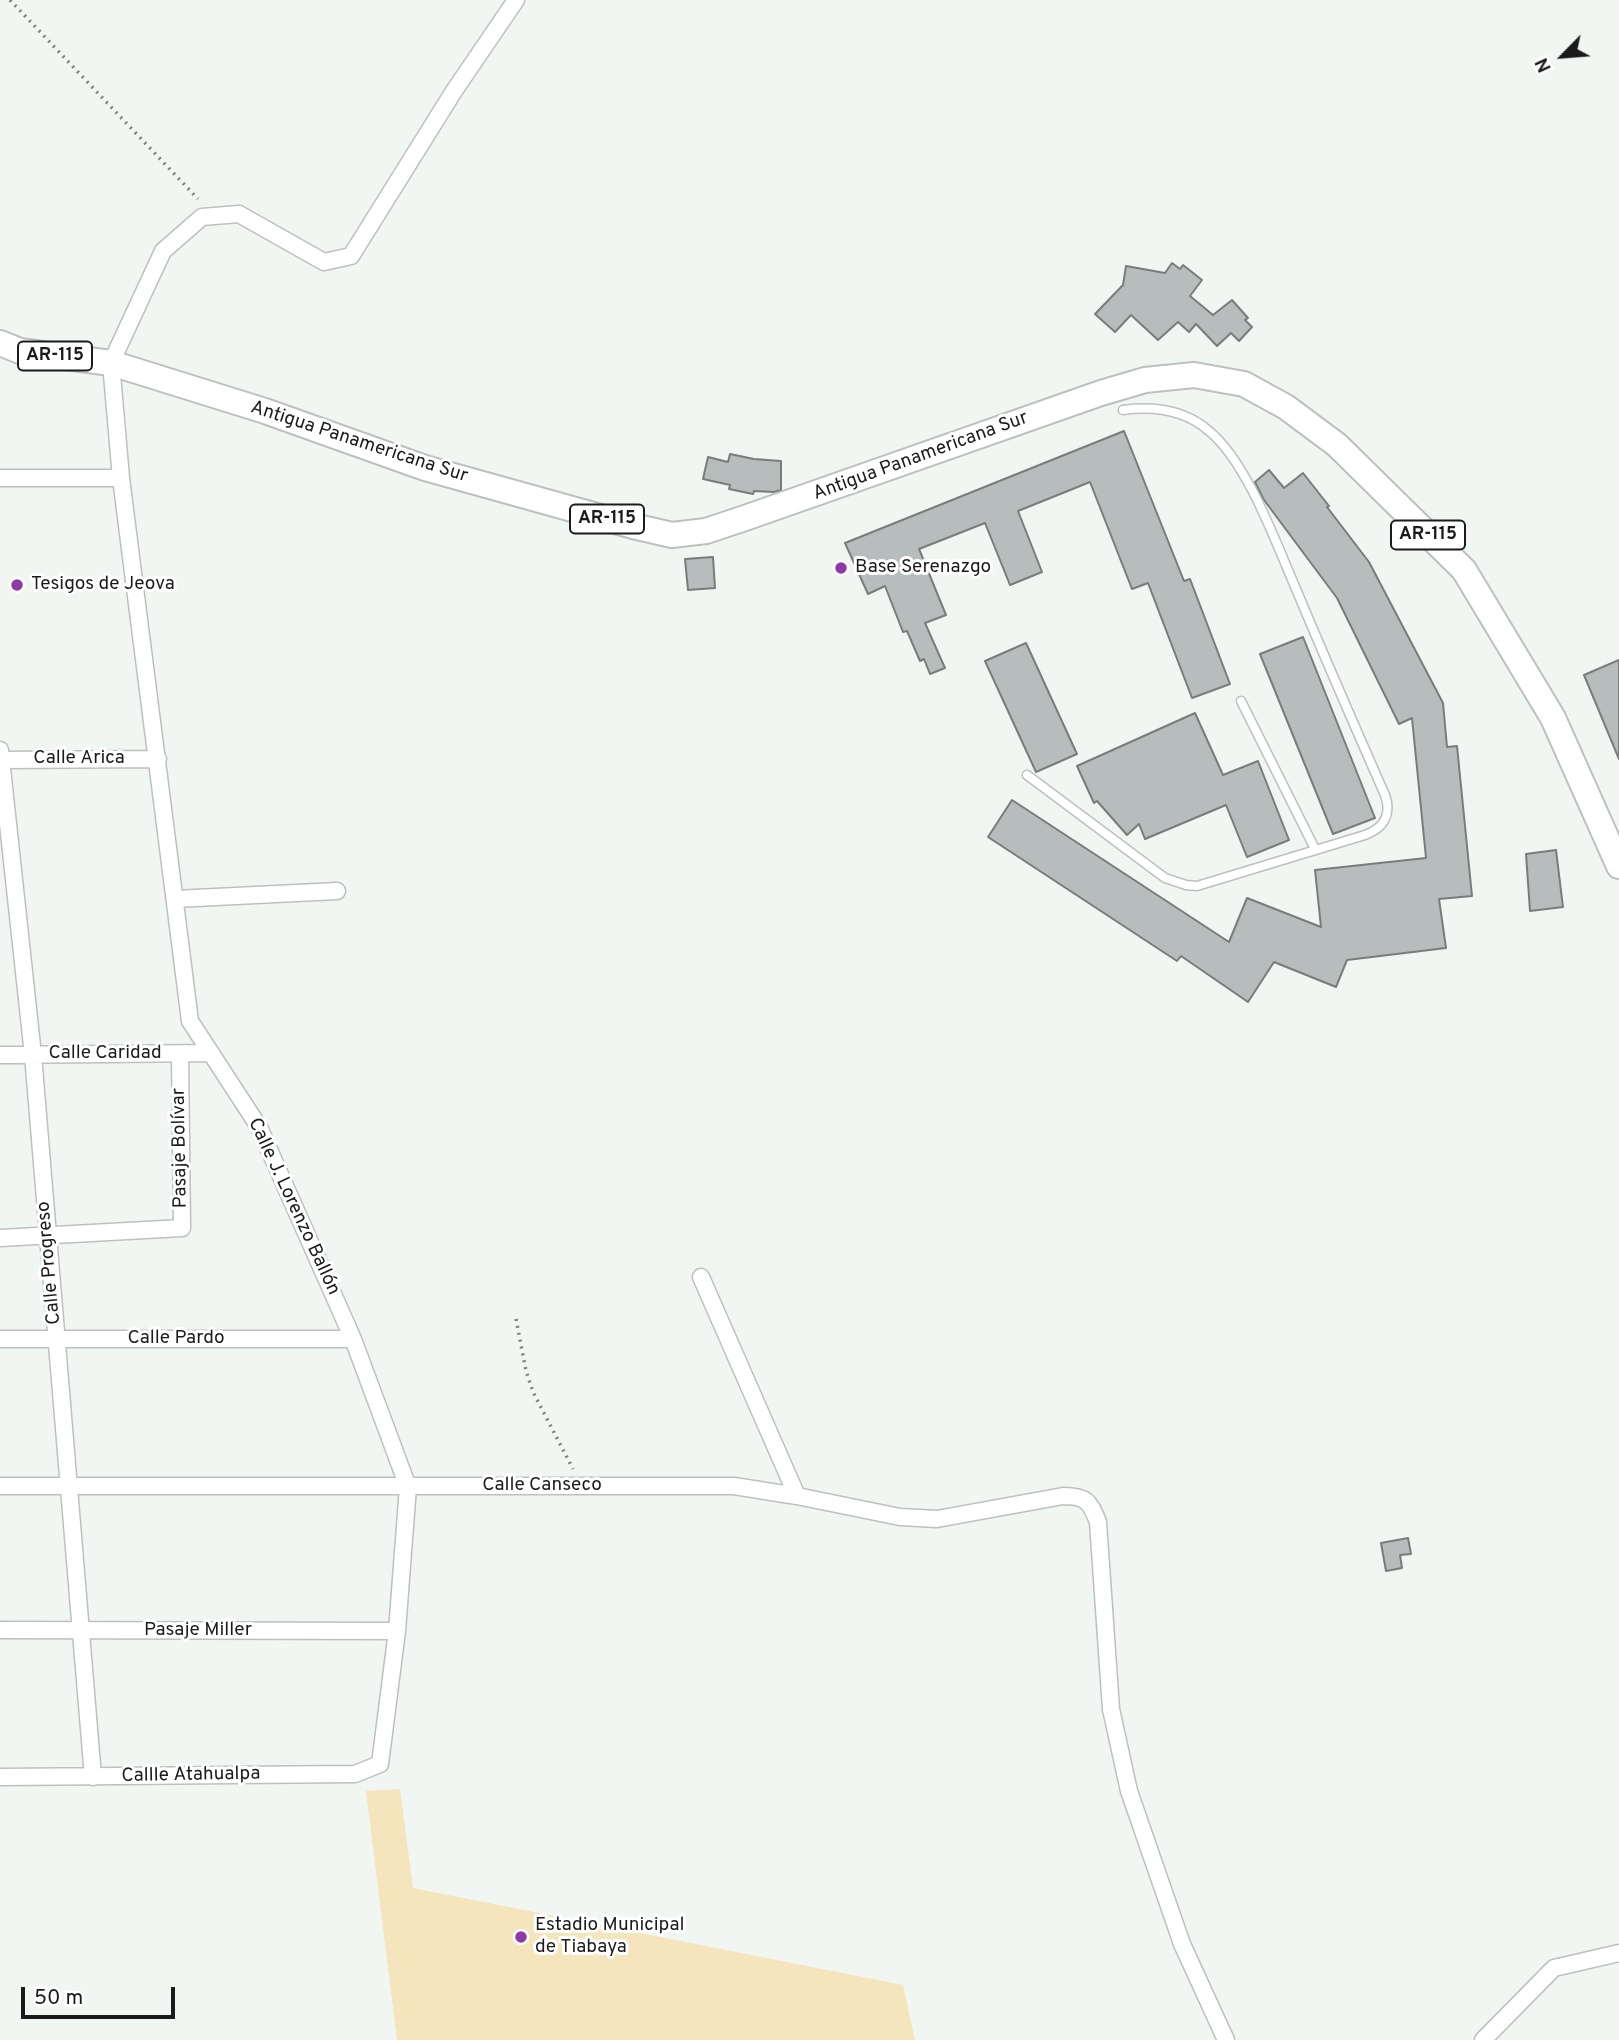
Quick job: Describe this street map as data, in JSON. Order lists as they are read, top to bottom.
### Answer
{
  "streets": {
    "main road": ["AR-115", "Antigua Panamericana Sur"],
    "street": [
      "Calle Arica",
      "Calle Caridad",
      "Pasaje Bolívar",
      "Calle J. Lorenzo Ballón",
      "Calle Progreso",
      "Calle Pardo",
      "Calle Canseco",
      "Pasaje Miller",
      "Callle Atahualpa"
    ]
  },
  "crossings": [
    ["Antigua Panamericana Sur", "Calle J. Lorenzo Ballón"],
    ["Calle Arica", "Calle J. Lorenzo Ballón"],
    ["Calle Arica", "Calle Progreso"],
    ["Calle Caridad", "Pasaje Bolívar"],
    ["Calle Caridad", "Calle J. Lorenzo Ballón"],
    ["Calle Caridad", "Calle Progreso"],
    ["Pasaje Bolívar", "Calle Progreso"],
    ["Calle J. Lorenzo Ballón", "Calle Pardo"],
    ["Calle J. Lorenzo Ballón", "Calle Canseco"],
    ["Calle J. Lorenzo Ballón", "Pasaje Miller"],
    ["Calle J. Lorenzo Ballón", "Callle Atahualpa"],
    ["Calle Progreso", "Calle Pardo"],
    ["Calle Progreso", "Calle Canseco"],
    ["Calle Progreso", "Pasaje Miller"],
    ["Calle Progreso", "Callle Atahualpa"]
  ],
  "places": ["Base Serenazgo", "Tesigos de Jeova", "Estadio Municipal de Tiabaya"],
  "scale_bar": "50 m",
  "north": "bottom left"
}
